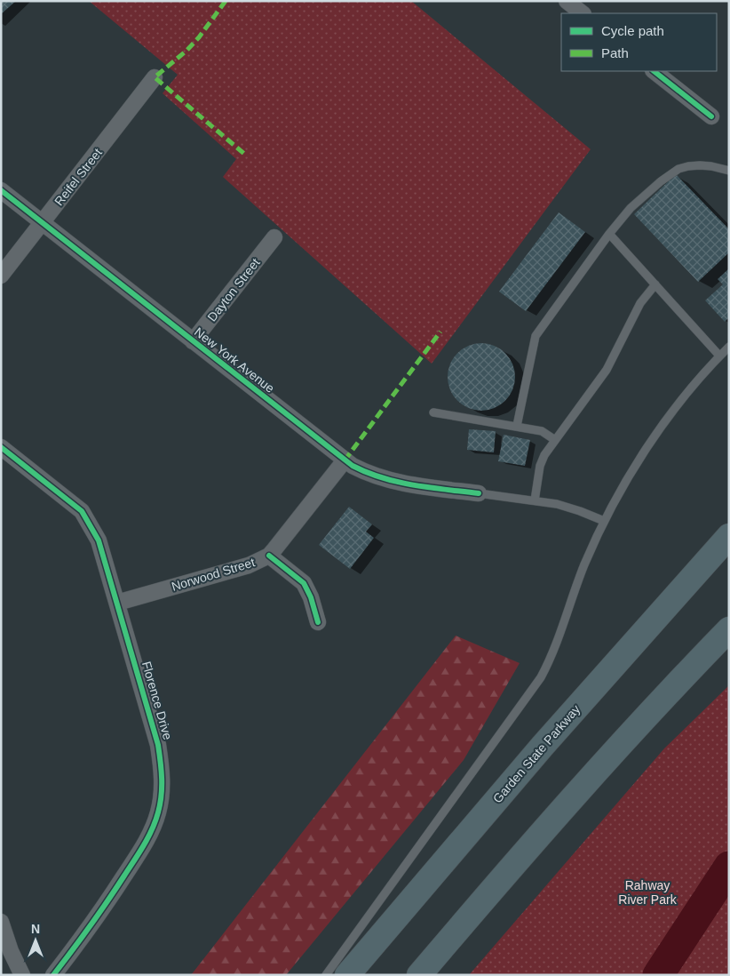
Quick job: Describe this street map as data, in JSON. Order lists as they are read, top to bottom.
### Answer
{
  "streets": {
    "highway": ["Garden State Parkway"],
    "street": [
      "Reifel Street",
      "Dayton Street",
      "New York Avenue",
      "Norwood Street",
      "Florence Drive"
    ]
  },
  "crossings": [
    ["Reifel Street", "New York Avenue"],
    ["Dayton Street", "New York Avenue"],
    ["New York Avenue", "Norwood Street"],
    ["Norwood Street", "Florence Drive"]
  ],
  "parks": ["Rahway River Park"],
  "legend": ["Cycle path", "Path"],
  "north": "top"
}
